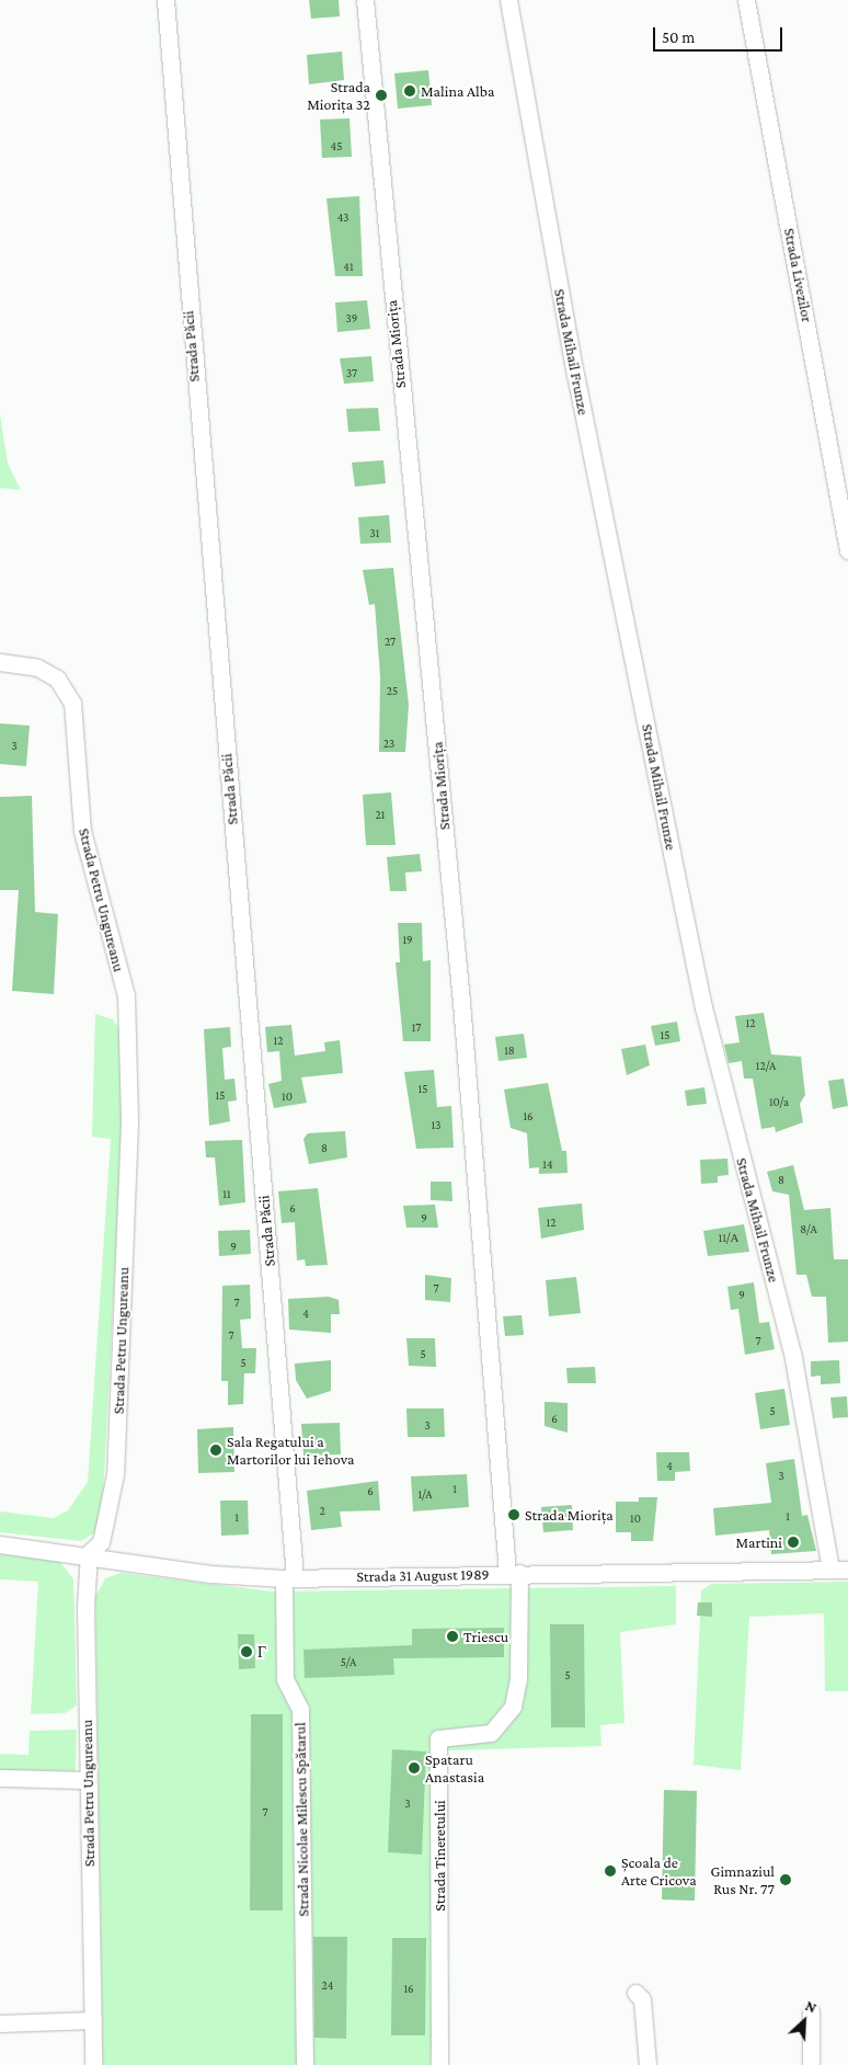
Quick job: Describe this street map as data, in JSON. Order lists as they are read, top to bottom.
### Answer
{
  "streets": {
    "street": [
      "Strada Livezilor",
      "Strada Miorița",
      "Strada Păcii",
      "Strada Mihail Frunze",
      "Strada Petru Ungureanu",
      "Strada 31 August 1989",
      "Strada Nicolae Milescu Spătarul",
      "Strada Tineretului"
    ]
  },
  "crossings": [
    ["Strada Miorița", "Strada 31 August 1989"],
    ["Strada Miorița", "Strada Tineretului"],
    ["Strada Păcii", "Strada 31 August 1989"],
    ["Strada Păcii", "Strada Nicolae Milescu Spătarul"],
    ["Strada Mihail Frunze", "Strada 31 August 1989"],
    ["Strada Petru Ungureanu", "Strada 31 August 1989"],
    ["Strada 31 August 1989", "Strada Nicolae Milescu Spătarul"],
    ["Strada 31 August 1989", "Strada Tineretului"]
  ],
  "places": [
    "Malina Alba",
    "Strada Miorița 32",
    "Sala Regatului a Martorilor lui Iehova",
    "Strada Miorița",
    "Martini",
    "Triescu",
    "Г",
    "Spataru Anastasia",
    "Școala de Arte Cricova",
    "Gimnaziul Rus Nr. 77"
  ],
  "house_numbers": [
    "45",
    "43",
    "41",
    "39",
    "37",
    "31",
    "27",
    "25",
    "23",
    "3",
    "21",
    "19",
    "12",
    "17",
    "15",
    "12",
    "18",
    "12/A",
    "15",
    "15",
    "10",
    "10/a",
    "16",
    "13",
    "8",
    "14",
    "8",
    "11",
    "6",
    "9",
    "12",
    "8/A",
    "11/А",
    "9",
    "7",
    "9",
    "7",
    "4",
    "7",
    "7",
    "5",
    "5",
    "5",
    "6",
    "3",
    "4",
    "3",
    "1",
    "6",
    "1/A",
    "2",
    "1",
    "1",
    "10",
    "5/A",
    "5",
    "3",
    "7",
    "24",
    "16"
  ],
  "scale_bar": "50 m",
  "north": "top right"
}
